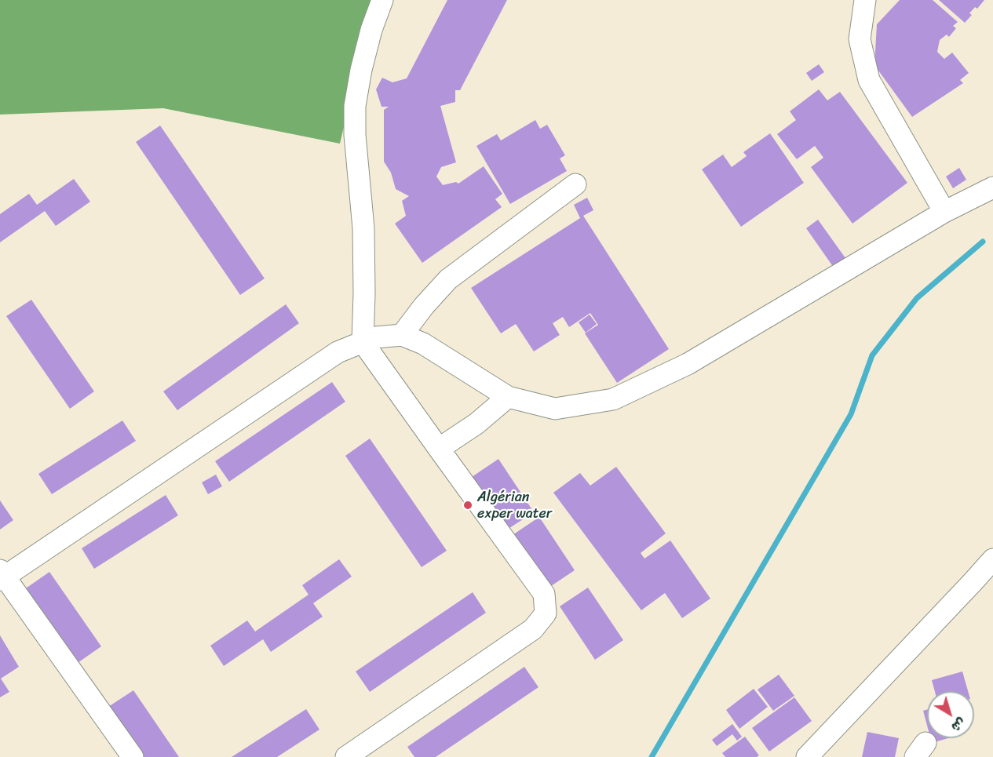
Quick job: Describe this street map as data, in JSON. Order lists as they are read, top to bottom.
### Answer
{
  "places": ["Algérian exper water"],
  "north": "bottom right"
}
